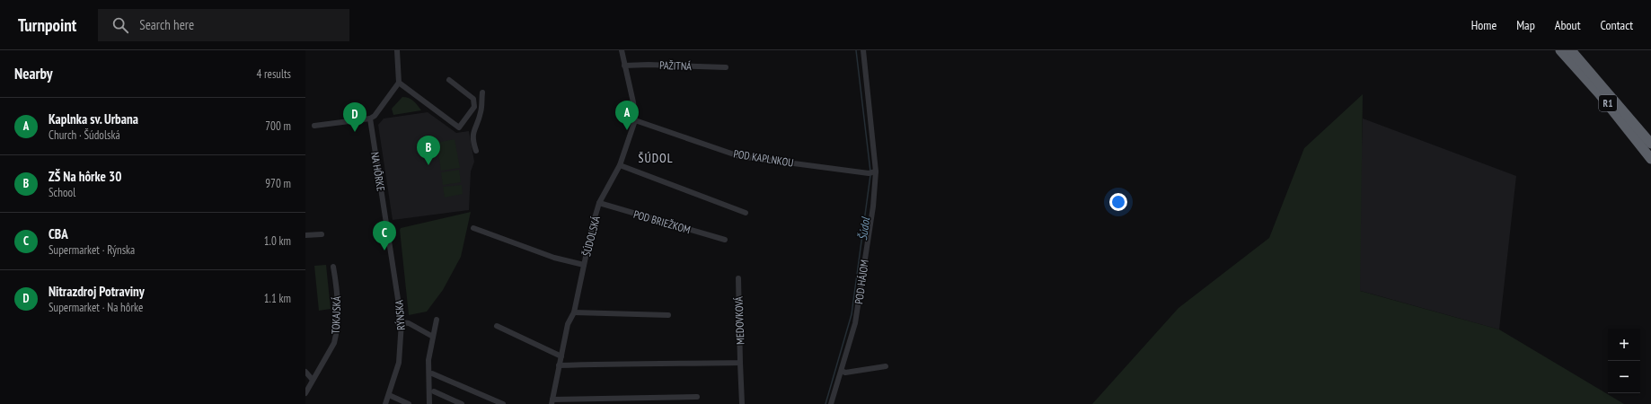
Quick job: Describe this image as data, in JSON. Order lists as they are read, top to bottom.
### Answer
{
  "streets": {
    "highway": ["R1"],
    "street": [
      "PAŽITNÁ",
      "POD KAPLNKOU",
      "NA HÔRKE",
      "POD BRIEŽKOM",
      "ŠÚDOLSKÁ",
      "POD HÁJOM",
      "TOKAJSKÁ",
      "RÝNSKA",
      "MEDOVKOVÁ"
    ]
  },
  "crossings": [
    ["PAŽITNÁ", "ŠÚDOLSKÁ"],
    ["POD KAPLNKOU", "ŠÚDOLSKÁ"],
    ["POD KAPLNKOU", "POD HÁJOM"],
    ["NA HÔRKE", "RÝNSKA"],
    ["POD BRIEŽKOM", "ŠÚDOLSKÁ"]
  ],
  "districts": ["ŠÚDOL"],
  "water": ["Šúdol"],
  "page": {
    "header": "Turnpoint",
    "search": "Search here",
    "nav": [
      "Home",
      "Map",
      "About",
      "Contact"
    ],
    "heading": ["Nearby", "4 results"],
    "list": [
      {
        "mark": "A",
        "name": "Kaplnka sv. Urbana",
        "note": "Church · Šúdolská",
        "value": "700 m"
      },
      {
        "mark": "B",
        "name": "ZŠ Na hôrke 30",
        "note": "School",
        "value": "970 m"
      },
      {
        "mark": "C",
        "name": "CBA",
        "note": "Supermarket · Rýnska",
        "value": "1.0 km"
      },
      {
        "mark": "D",
        "name": "Nitrazdroj Potraviny",
        "note": "Supermarket · Na hôrke",
        "value": "1.1 km"
      }
    ],
    "pins": [
      "A",
      "D",
      "B",
      "C"
    ],
    "map_buttons": ["+", "−"]
  }
}
